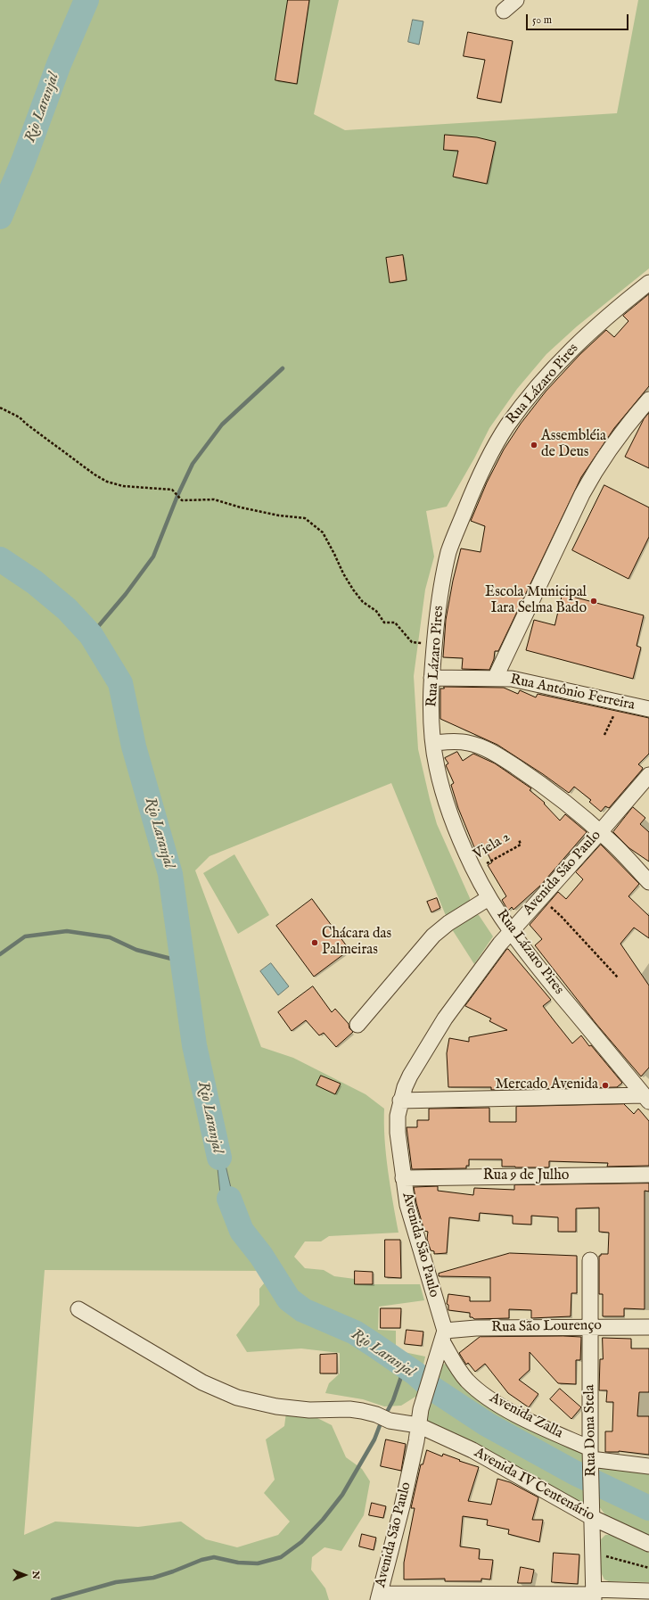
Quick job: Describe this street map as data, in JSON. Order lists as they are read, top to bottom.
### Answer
{
  "streets": {
    "street": [
      "Rua Lázaro Pires",
      "Rua Antônio Ferreira",
      "Avenida São Paulo",
      "Rua 9 de Julho",
      "Rua São Lourenço",
      "Avenida Zalla",
      "Rua Dona Stela",
      "Avenida IV Centenário"
    ],
    "path": ["Viela 2"]
  },
  "crossings": [
    ["Rua Lázaro Pires", "Rua Antônio Ferreira"],
    ["Rua Lázaro Pires", "Viela 2"],
    ["Rua Lázaro Pires", "Avenida São Paulo"],
    ["Avenida São Paulo", "Rua 9 de Julho"],
    ["Avenida São Paulo", "Rua São Lourenço"],
    ["Avenida São Paulo", "Avenida Zalla"],
    ["Avenida São Paulo", "Avenida IV Centenário"],
    ["Rua São Lourenço", "Avenida Zalla"],
    ["Rua São Lourenço", "Rua Dona Stela"],
    ["Avenida Zalla", "Rua Dona Stela"],
    ["Rua Dona Stela", "Avenida IV Centenário"]
  ],
  "water": ["Rio Laranjal"],
  "places": [
    "Assembléia de Deus",
    "Escola Municipal Iara Selma Bado",
    "Chácara das Palmeiras",
    "Mercado Avenida"
  ],
  "scale_bar": "50 m",
  "north": "right"
}
